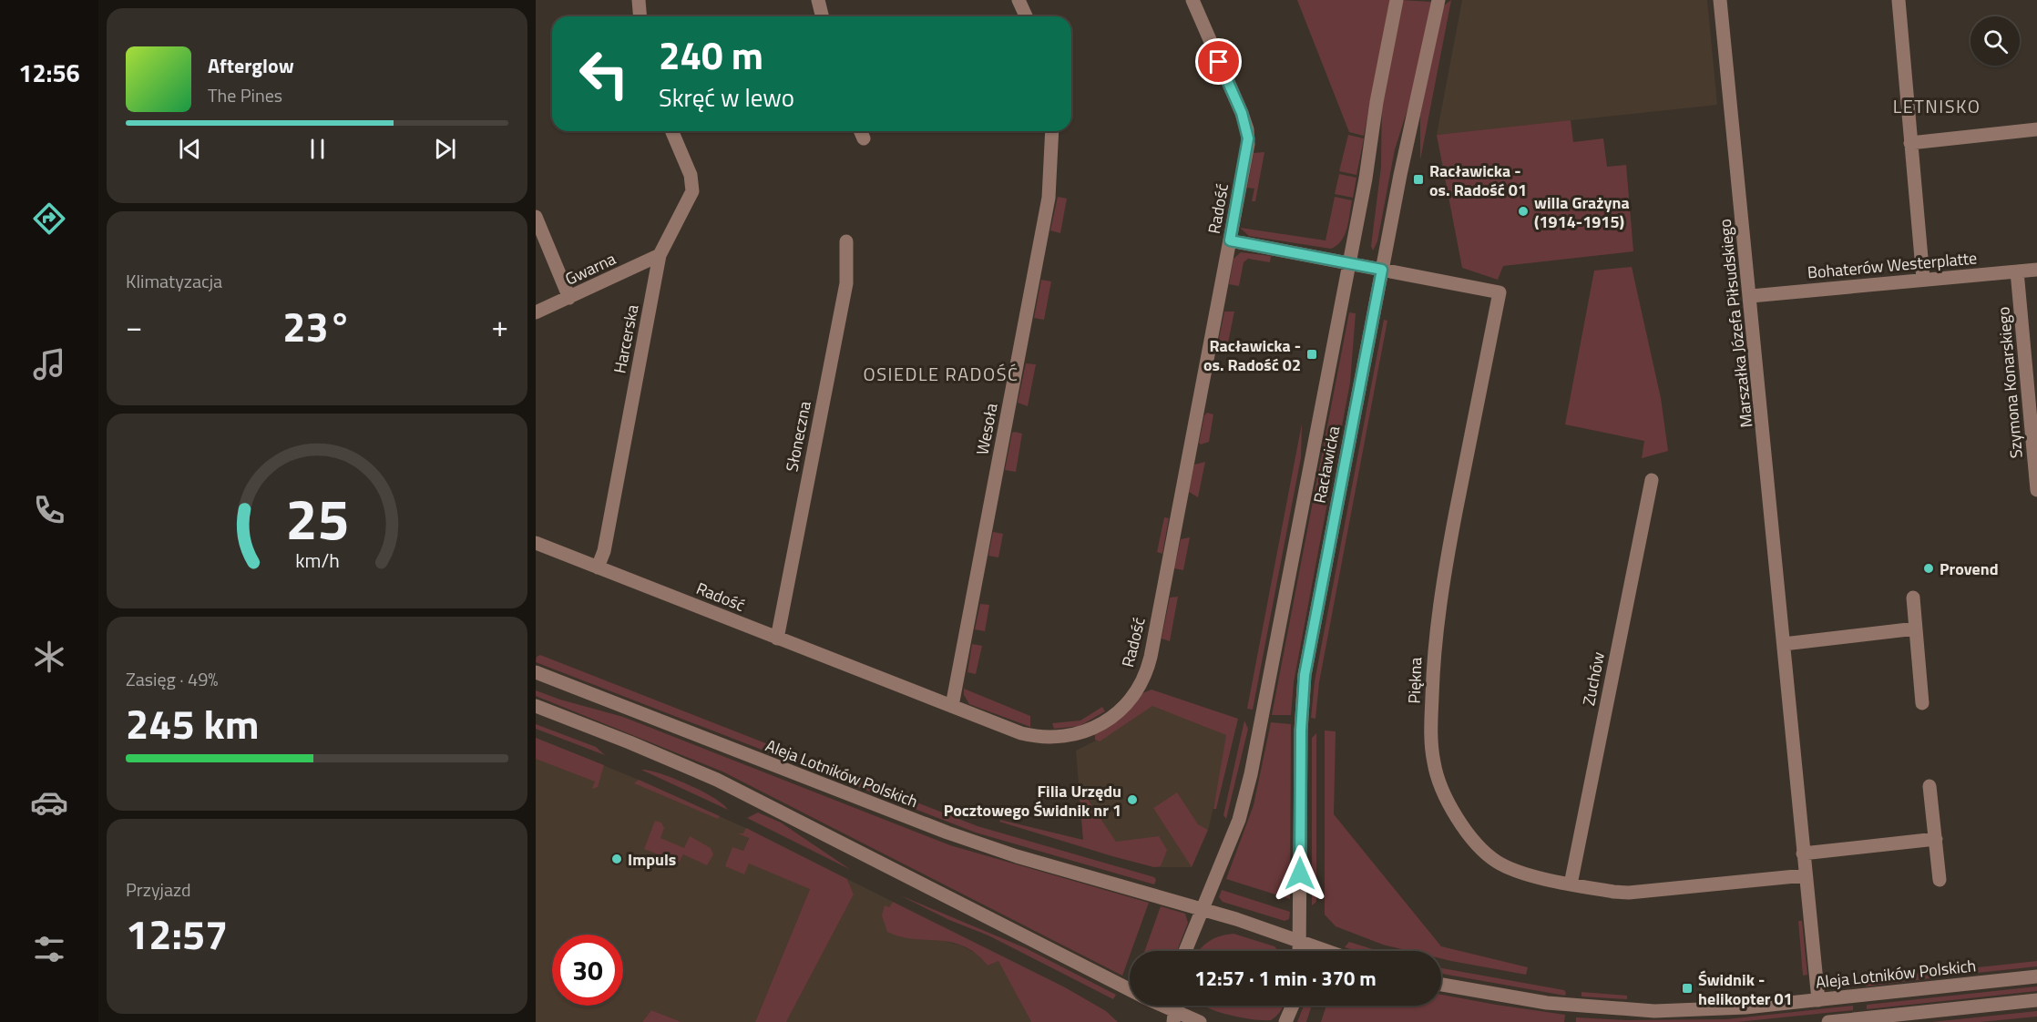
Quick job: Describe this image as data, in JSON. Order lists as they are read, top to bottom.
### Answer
{
  "streets": {
    "street": [
      "Radość",
      "Bohaterów Westerplatte",
      "Gwarna",
      "Marszałka Józefa Piłsudskiego",
      "Harcerska",
      "Szymona Konarskiego",
      "Wesoła",
      "Słoneczna",
      "Racławicka",
      "Zuchów",
      "Piękna",
      "Aleja Lotników Polskich"
    ]
  },
  "crossings": [
    ["Radość", "Harcerska"],
    ["Radość", "Wesoła"],
    ["Radość", "Słoneczna"],
    ["Bohaterów Westerplatte", "Marszałka Józefa Piłsudskiego"],
    ["Bohaterów Westerplatte", "Szymona Konarskiego"],
    ["Gwarna", "Harcerska"],
    ["Marszałka Józefa Piłsudskiego", "Piękna"],
    ["Marszałka Józefa Piłsudskiego", "Aleja Lotników Polskich"],
    ["Racławicka", "Piękna"],
    ["Racławicka", "Aleja Lotników Polskich"],
    ["Zuchów", "Piękna"]
  ],
  "districts": ["LETNISKO", "OSIEDLE RADOŚĆ"],
  "places": {
    "transit": ["Racławicka - os. Radość 01", "Racławicka - os. Radość 02", "Świdnik - helikopter 01"],
    "other": [
      "willa Grażyna (1914-1915)",
      "Provend",
      "Filia Urzędu Pocztowego Świdnik nr 1",
      "Impuls"
    ]
  },
  "page": {
    "tabs": "12:56",
    "turn": ["240 m", "Skręć w lewo"],
    "song": ["Afterglow", "The Pines"],
    "tile": [
      "Klimatyzacja",
      ["Zasięg · 49%", "245 km"],
      ["Przyjazd", "12:57"]
    ],
    "heat": ["−", "23°", "+"],
    "limit": "30",
    "trip": "12:57 · 1 min · 370 m",
    "gauge": ["25", "km/h"]
  }
}
